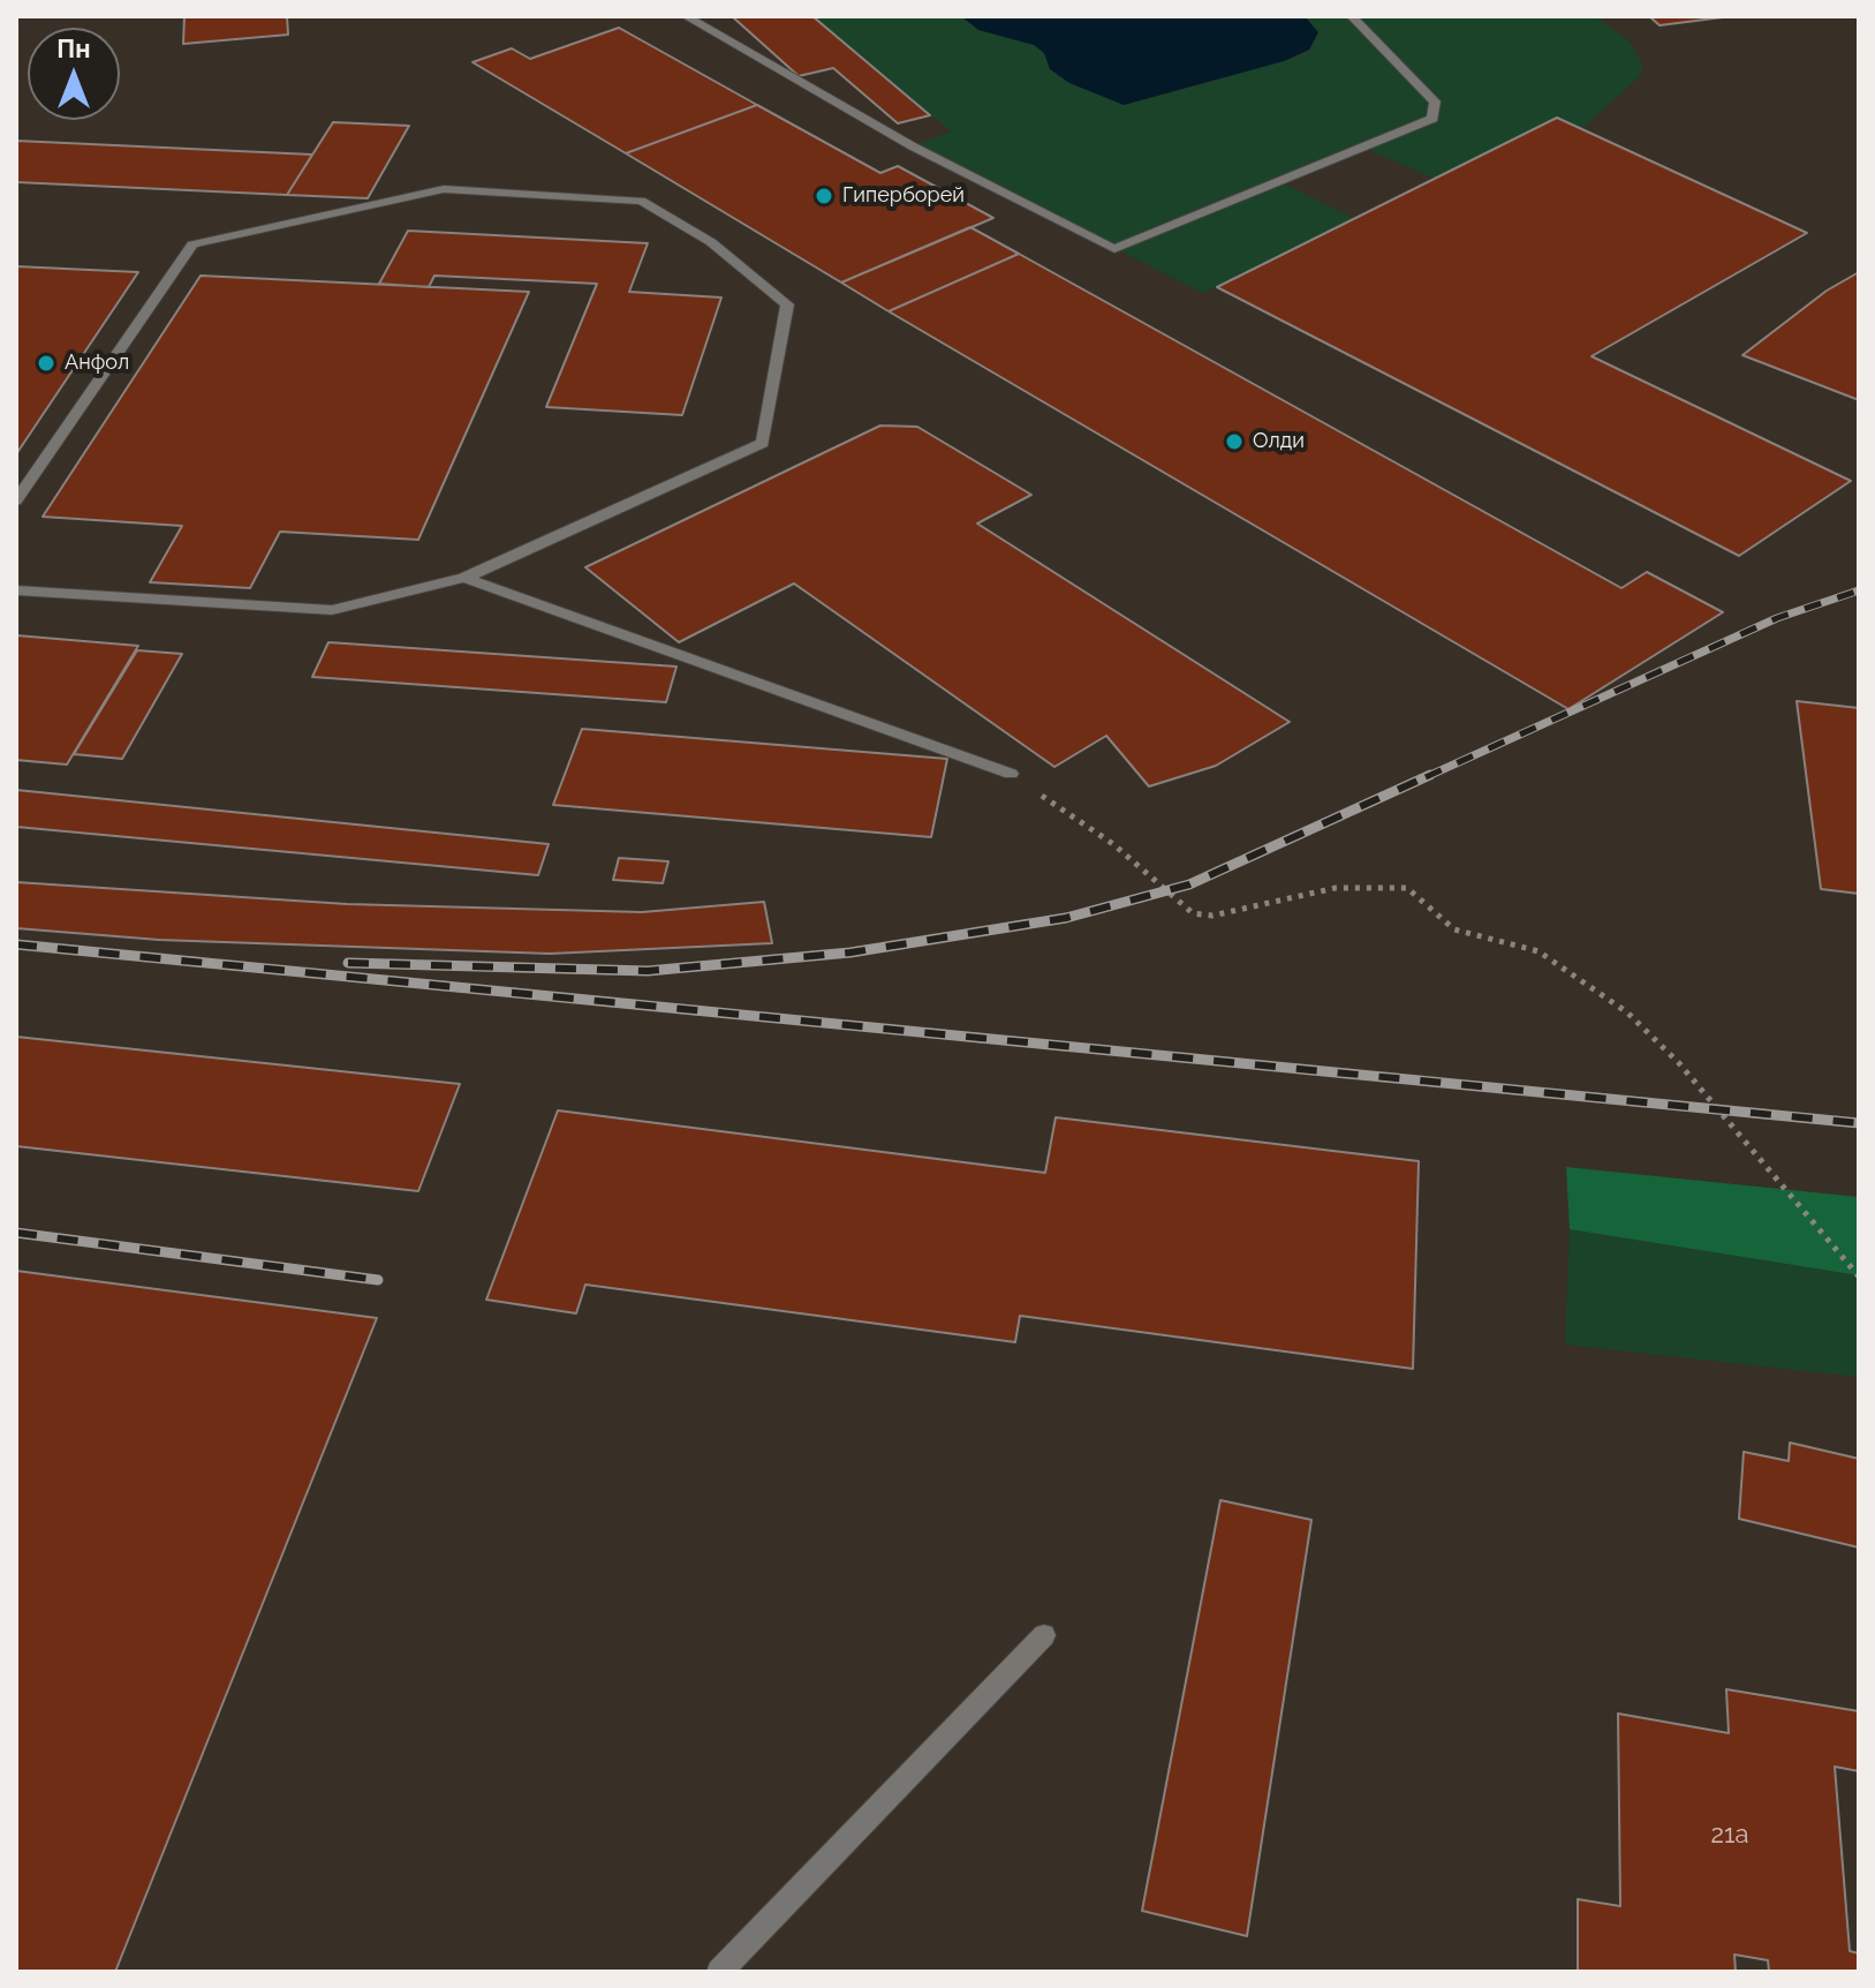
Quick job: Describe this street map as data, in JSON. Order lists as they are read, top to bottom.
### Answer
{
  "places": ["Гиперборей", "Анфол", "Олди"],
  "house_numbers": ["21а"],
  "north": "top"
}
